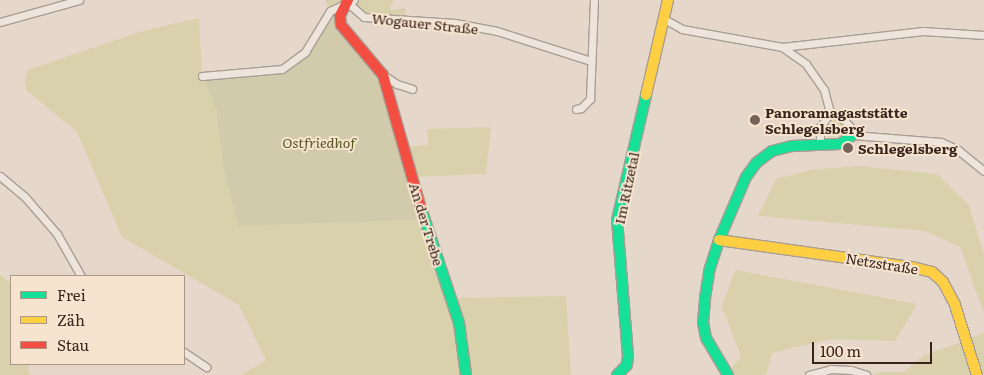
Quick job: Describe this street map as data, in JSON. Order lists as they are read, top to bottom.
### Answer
{
  "streets": {
    "street": [
      "Wogauer Straße",
      "Im Ritzetal",
      "An der Trebe",
      "Netzstraße"
    ]
  },
  "crossings": [
    ["Wogauer Straße", "An der Trebe"]
  ],
  "parks": ["Ostfriedhof"],
  "places": ["Panoramagaststätte Schlegelsberg", "Schlegelsberg"],
  "legend": ["Frei", "Zäh", "Stau"],
  "scale_bar": "100 m"
}
